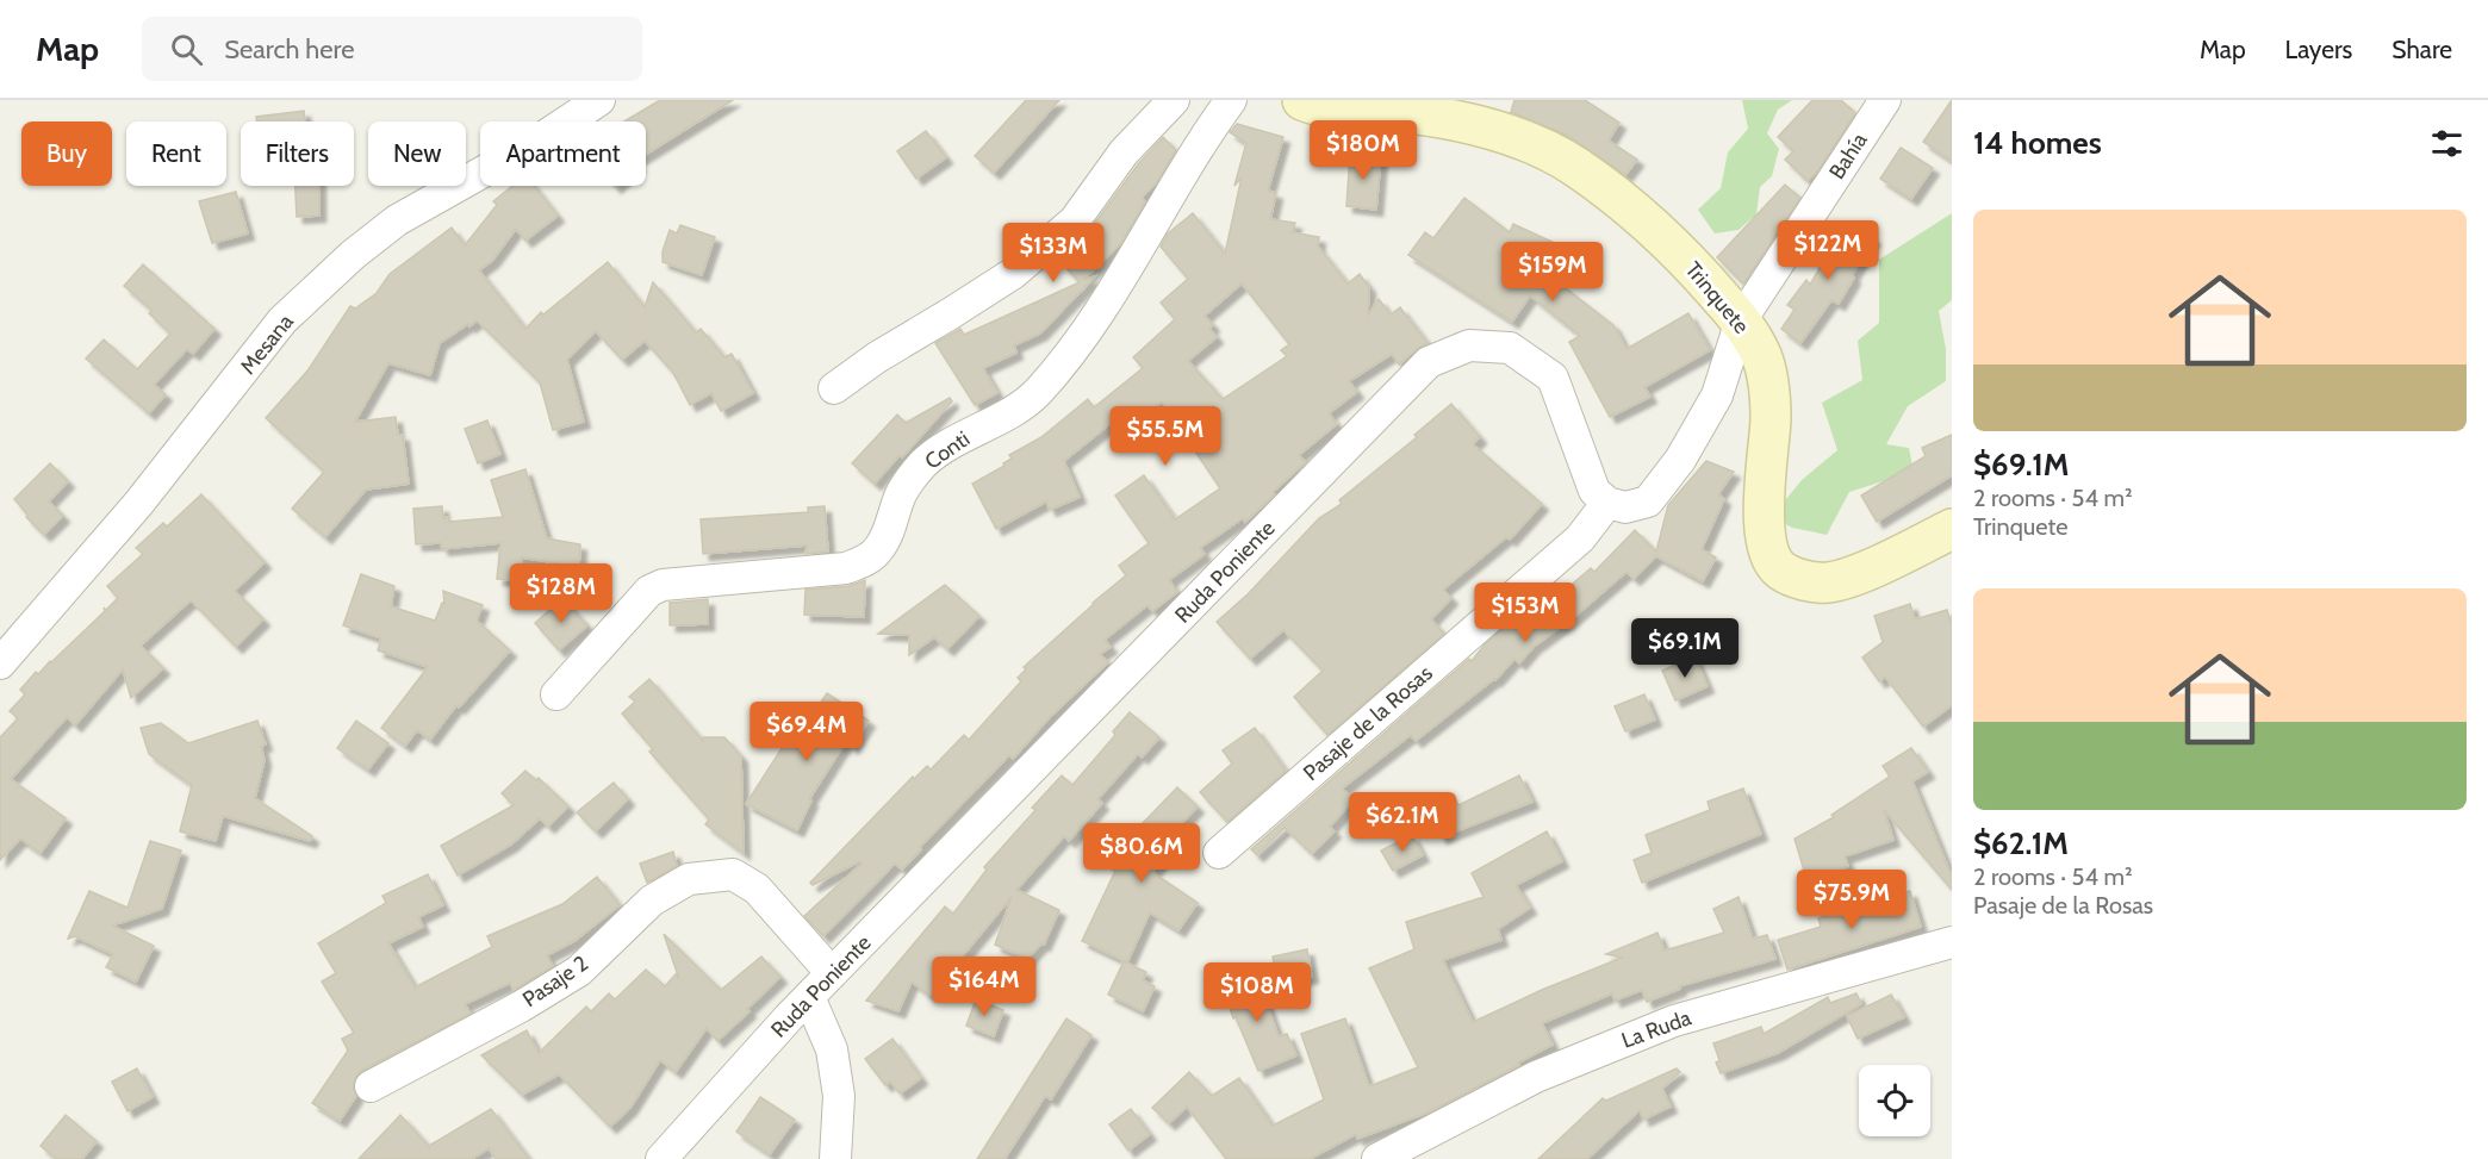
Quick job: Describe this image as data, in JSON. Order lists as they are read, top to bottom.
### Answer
{
  "streets": {
    "street": [
      "Bahía",
      "Trinquete",
      "Mesana",
      "Conti",
      "Ruda Poniente",
      "Pasaje de la Rosas",
      "Pasaje 2",
      "La Ruda"
    ]
  },
  "crossings": [
    ["Bahía", "Trinquete"],
    ["Ruda Poniente", "Pasaje de la Rosas"],
    ["Ruda Poniente", "Pasaje 2"]
  ],
  "page": {
    "header": "Map",
    "search": "Search here",
    "nav": ["Map", "Layers", "Share"],
    "heading": "14 homes",
    "price": [
      "$180M",
      "$122M",
      "$133M",
      "$159M",
      "$55.5M",
      "$128M",
      "$153M",
      "$69.1M",
      "$69.4M",
      "$62.1M",
      "$80.6M",
      "$75.9M",
      "$164M",
      "$108M"
    ],
    "chip": [
      "Buy",
      "Rent",
      "Filters",
      "New",
      "Apartment"
    ],
    "list": [
      {
        "name": "$69.1M",
        "note": "2 rooms · 54 m² · Trinquete"
      },
      {
        "name": "$62.1M",
        "note": "2 rooms · 54 m² · Pasaje de la Rosas"
      }
    ]
  }
}
